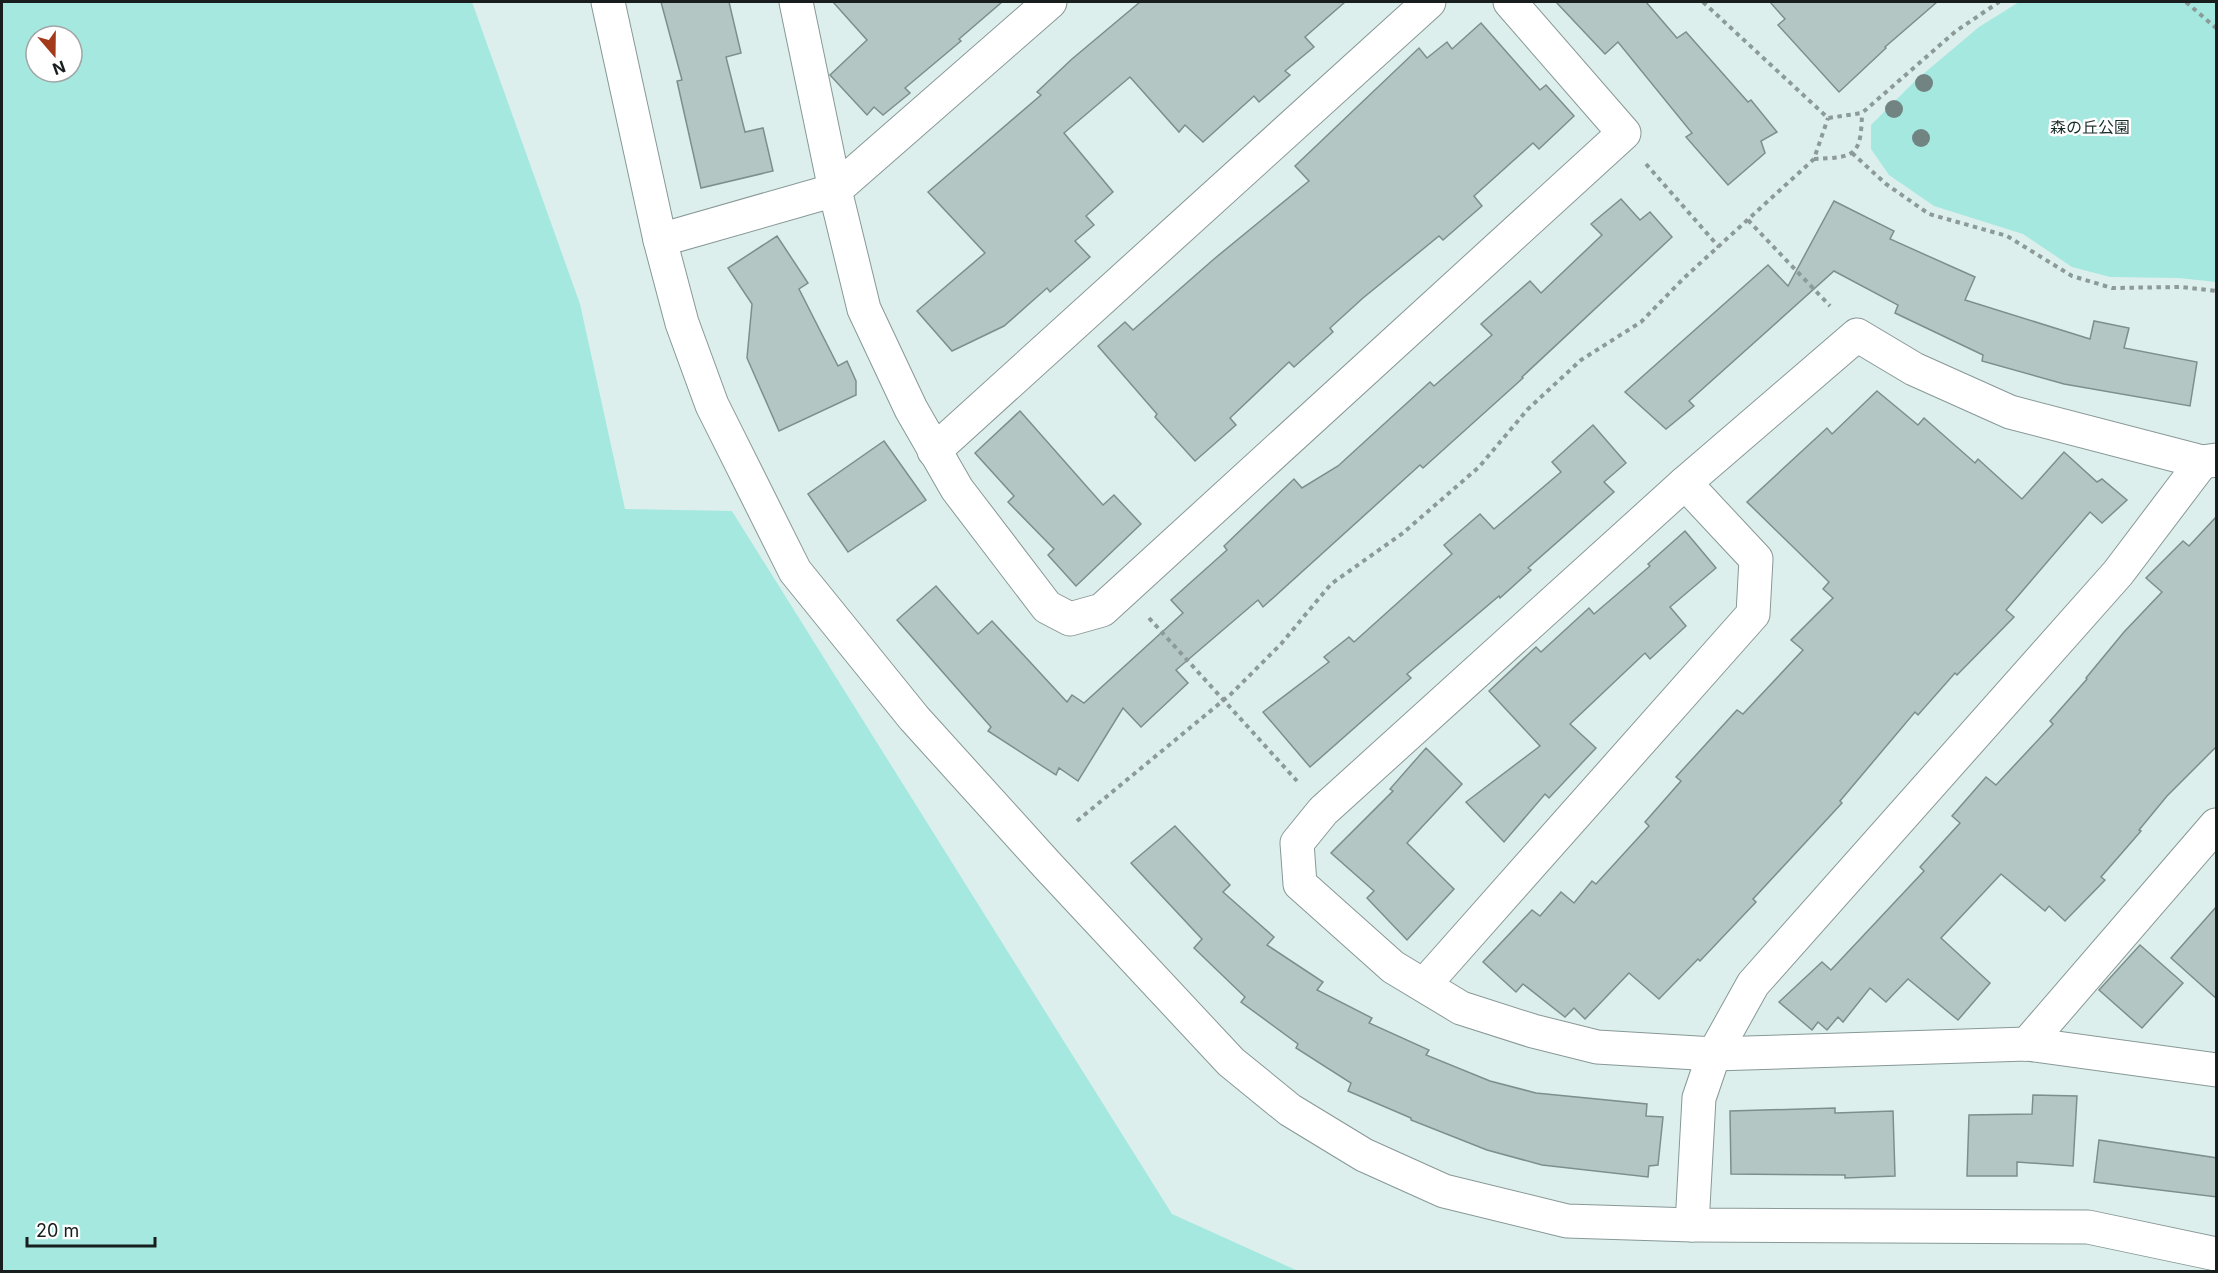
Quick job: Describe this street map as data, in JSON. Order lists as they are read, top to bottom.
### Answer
{
  "parks": ["森の丘公園"],
  "scale_bar": "20 m",
  "north": "bottom"
}
